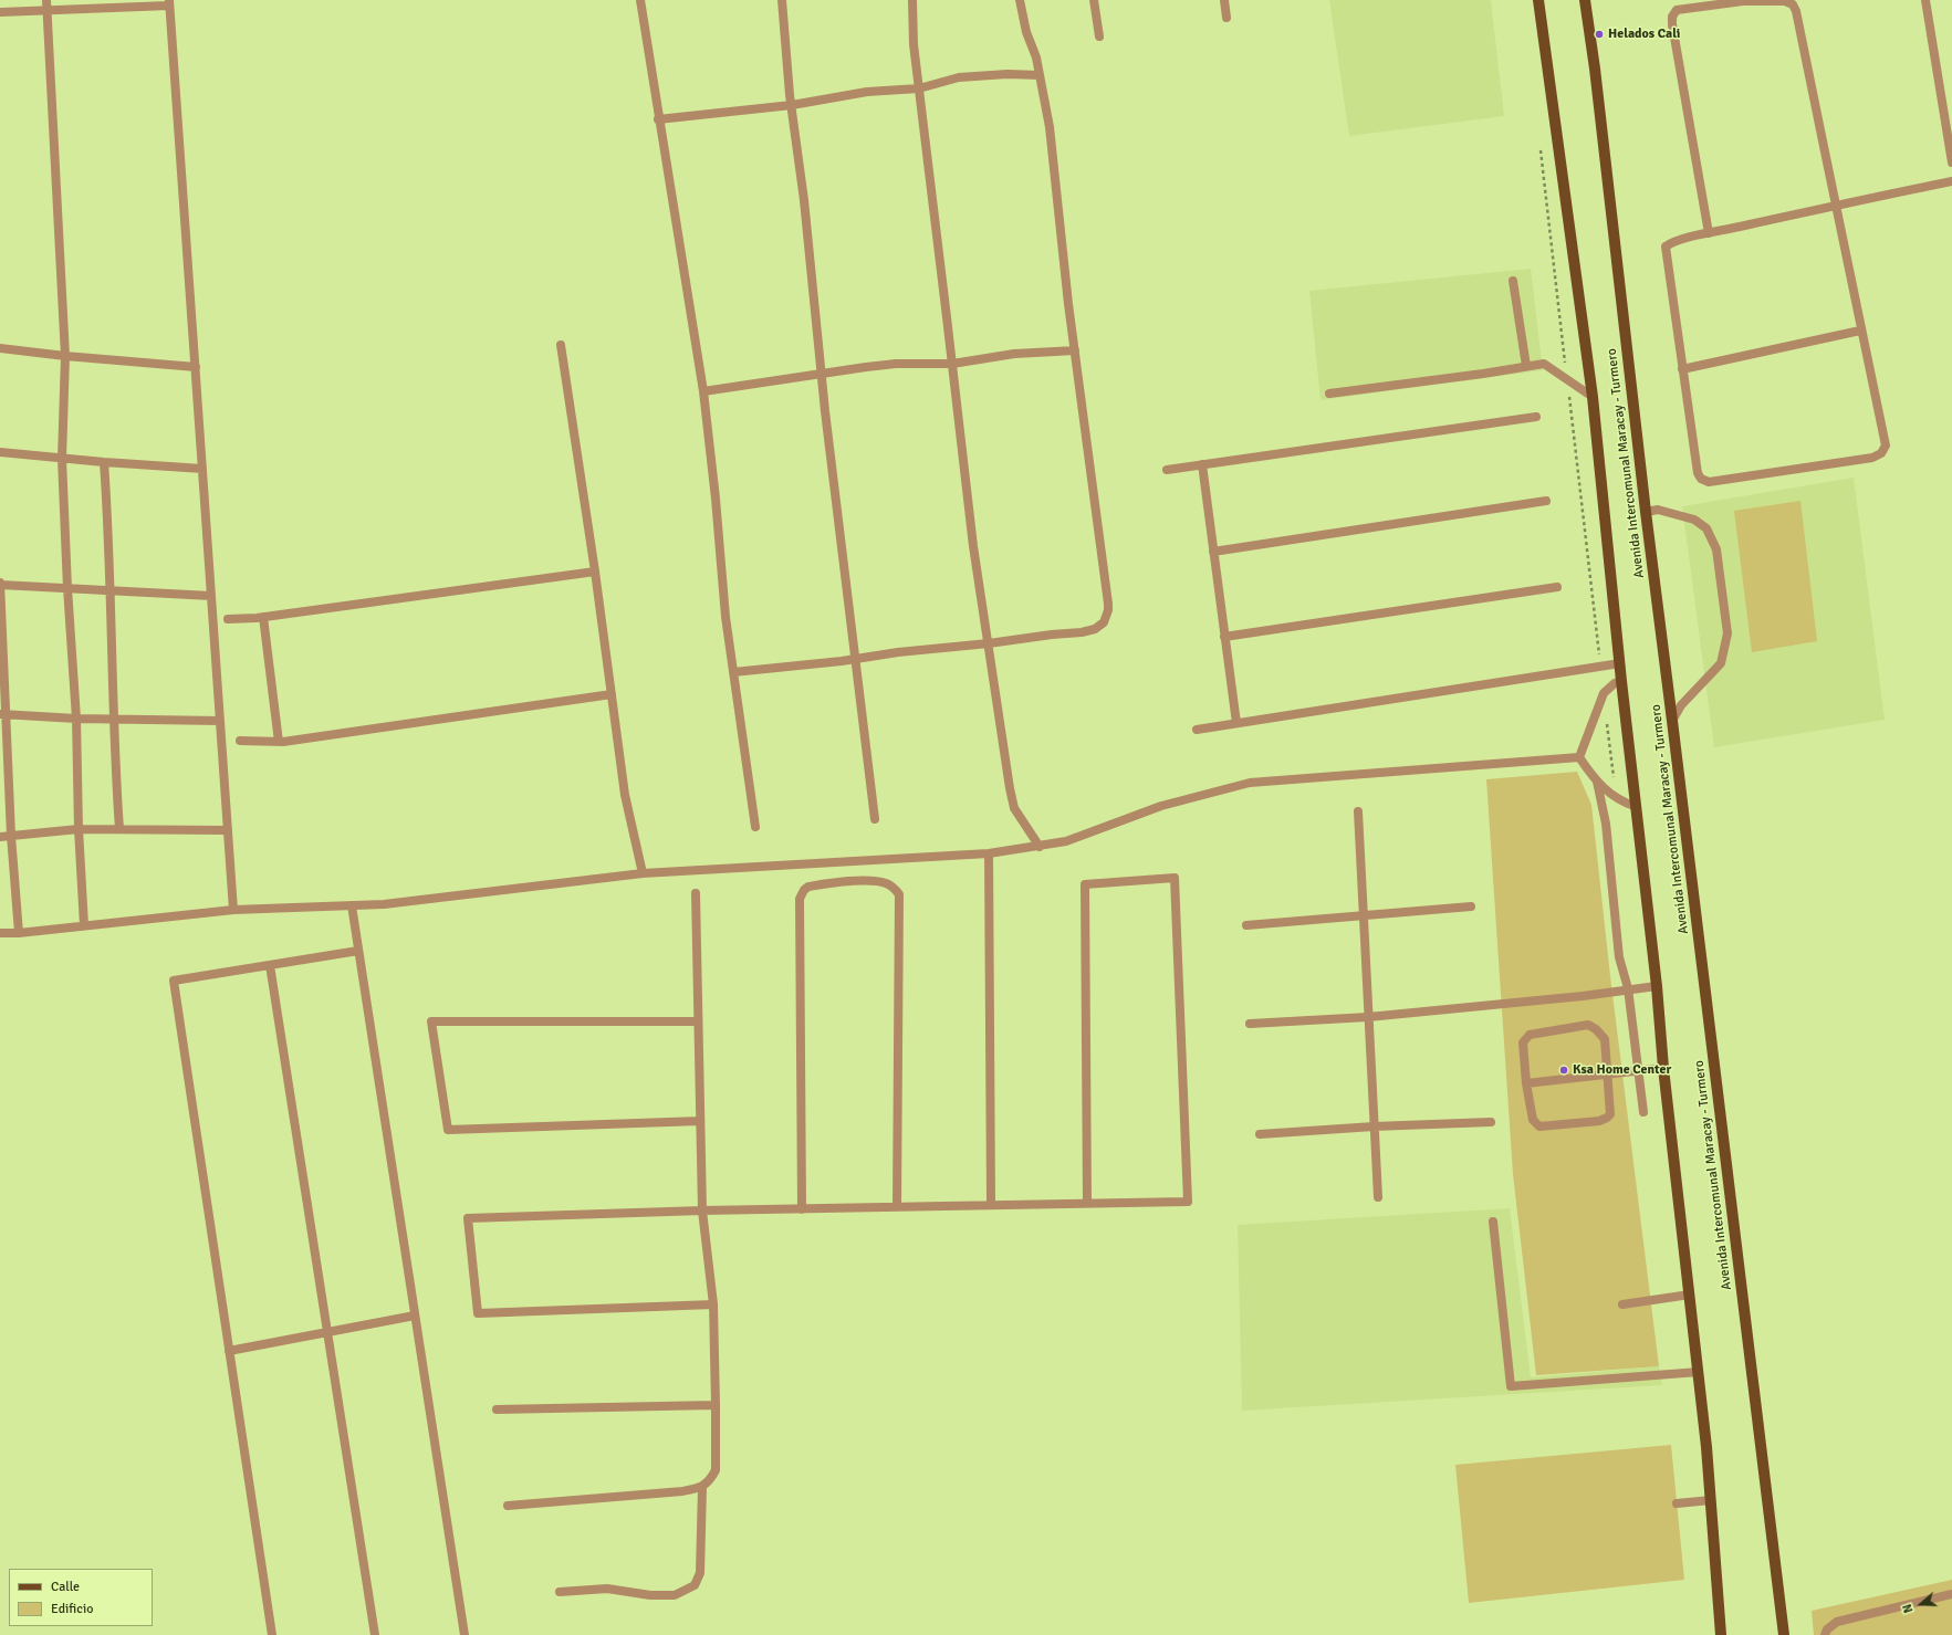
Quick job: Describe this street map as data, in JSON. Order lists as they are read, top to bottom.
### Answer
{
  "streets": {
    "main road": ["Avenida Intercomunal Maracay - Turmero"]
  },
  "places": ["Helados Cali", "Ksa Home Center"],
  "legend": ["Calle", "Edificio"],
  "north": "left"
}
